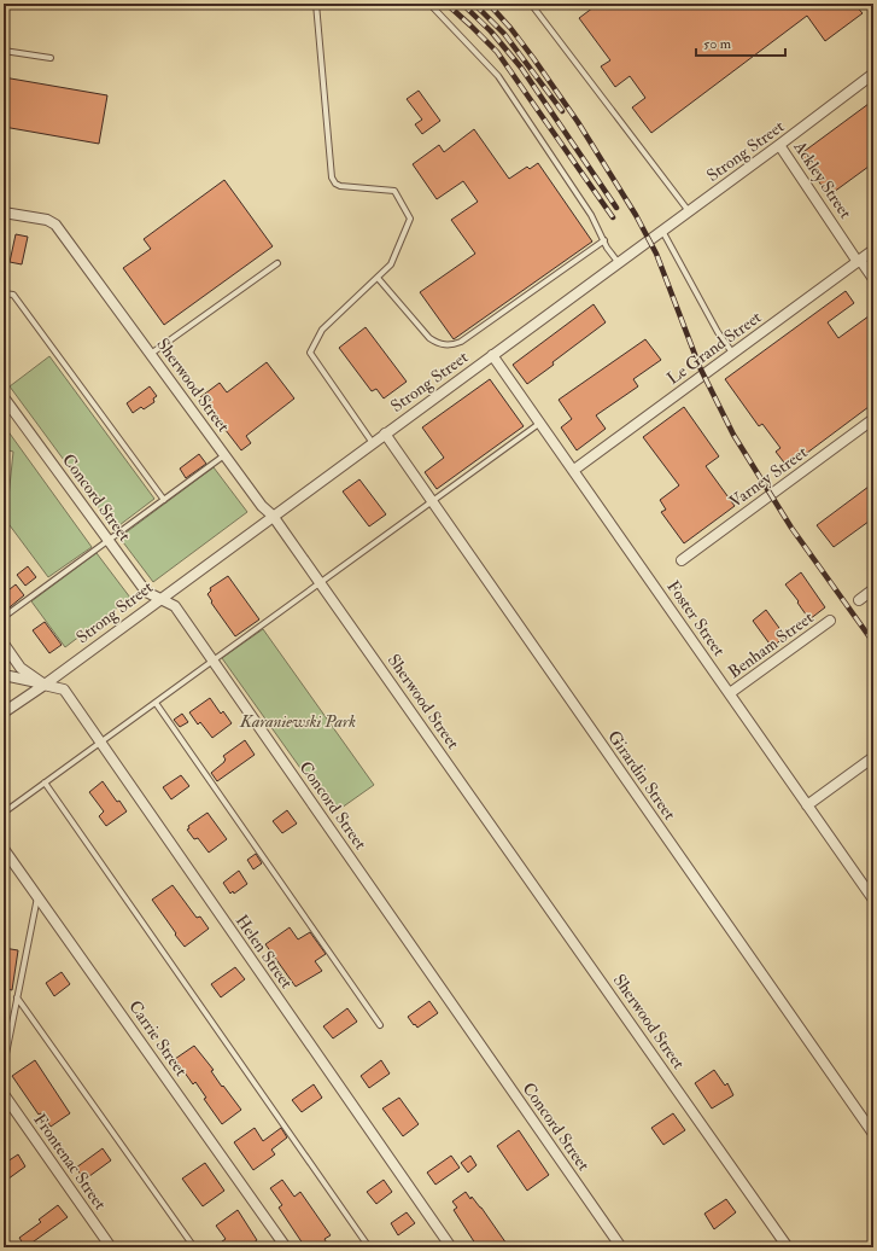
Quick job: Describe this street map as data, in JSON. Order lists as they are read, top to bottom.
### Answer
{
  "streets": {
    "street": [
      "Strong Street",
      "Ackley Street",
      "Le Grand Street",
      "Sherwood Street",
      "Varney Street",
      "Concord Street",
      "Foster Street",
      "Benham Street",
      "Girardin Street",
      "Helen Street",
      "Carrie Street",
      "Frontenac Street"
    ]
  },
  "crossings": [
    ["Strong Street", "Ackley Street"],
    ["Strong Street", "Sherwood Street"],
    ["Strong Street", "Concord Street"],
    ["Strong Street", "Foster Street"],
    ["Strong Street", "Girardin Street"],
    ["Strong Street", "Helen Street"],
    ["Ackley Street", "Le Grand Street"],
    ["Le Grand Street", "Foster Street"],
    ["Foster Street", "Benham Street"]
  ],
  "parks": ["Karaniewski Park"],
  "scale_bar": "50 m"
}
